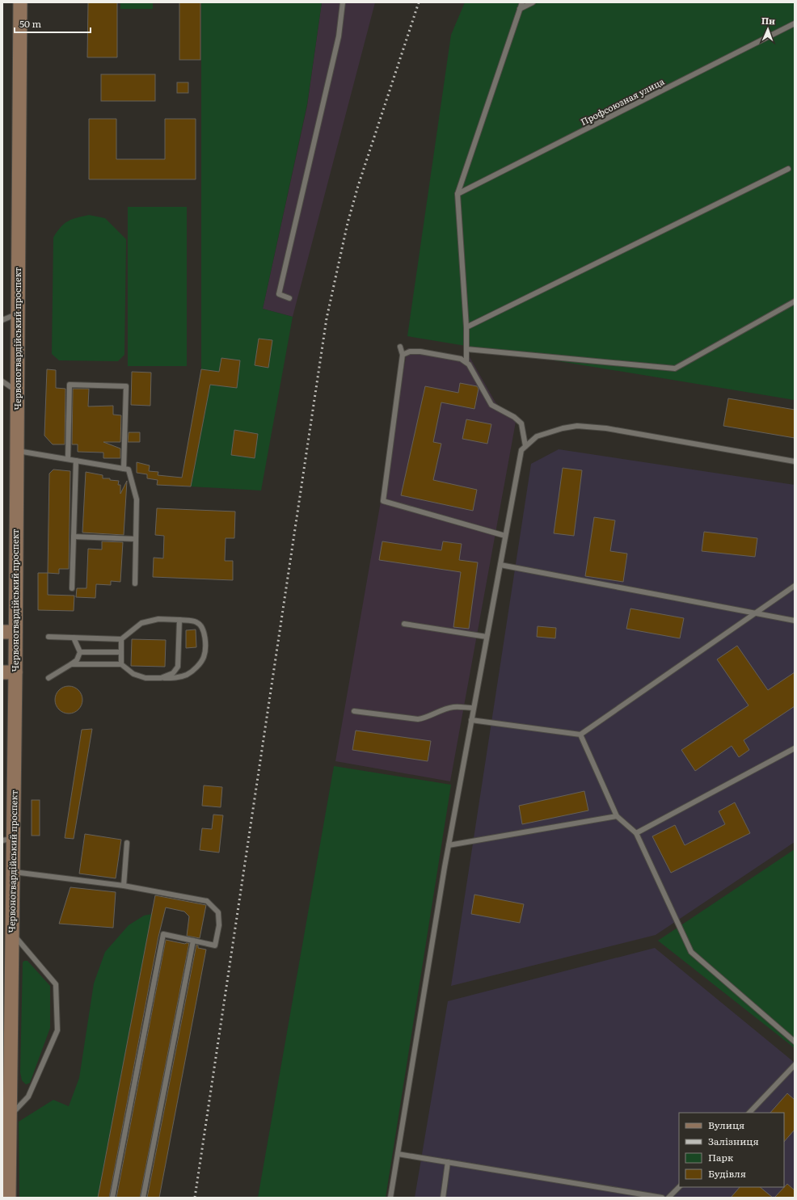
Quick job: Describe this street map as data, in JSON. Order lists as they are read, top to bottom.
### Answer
{
  "streets": {
    "main road": ["Червоногвардійський проспект"],
    "lane": ["Профсоюзная улица"]
  },
  "legend": [
    "Вулиця",
    "Залізниця",
    "Парк",
    "Будівля"
  ],
  "scale_bar": "50 m",
  "north": "top"
}
